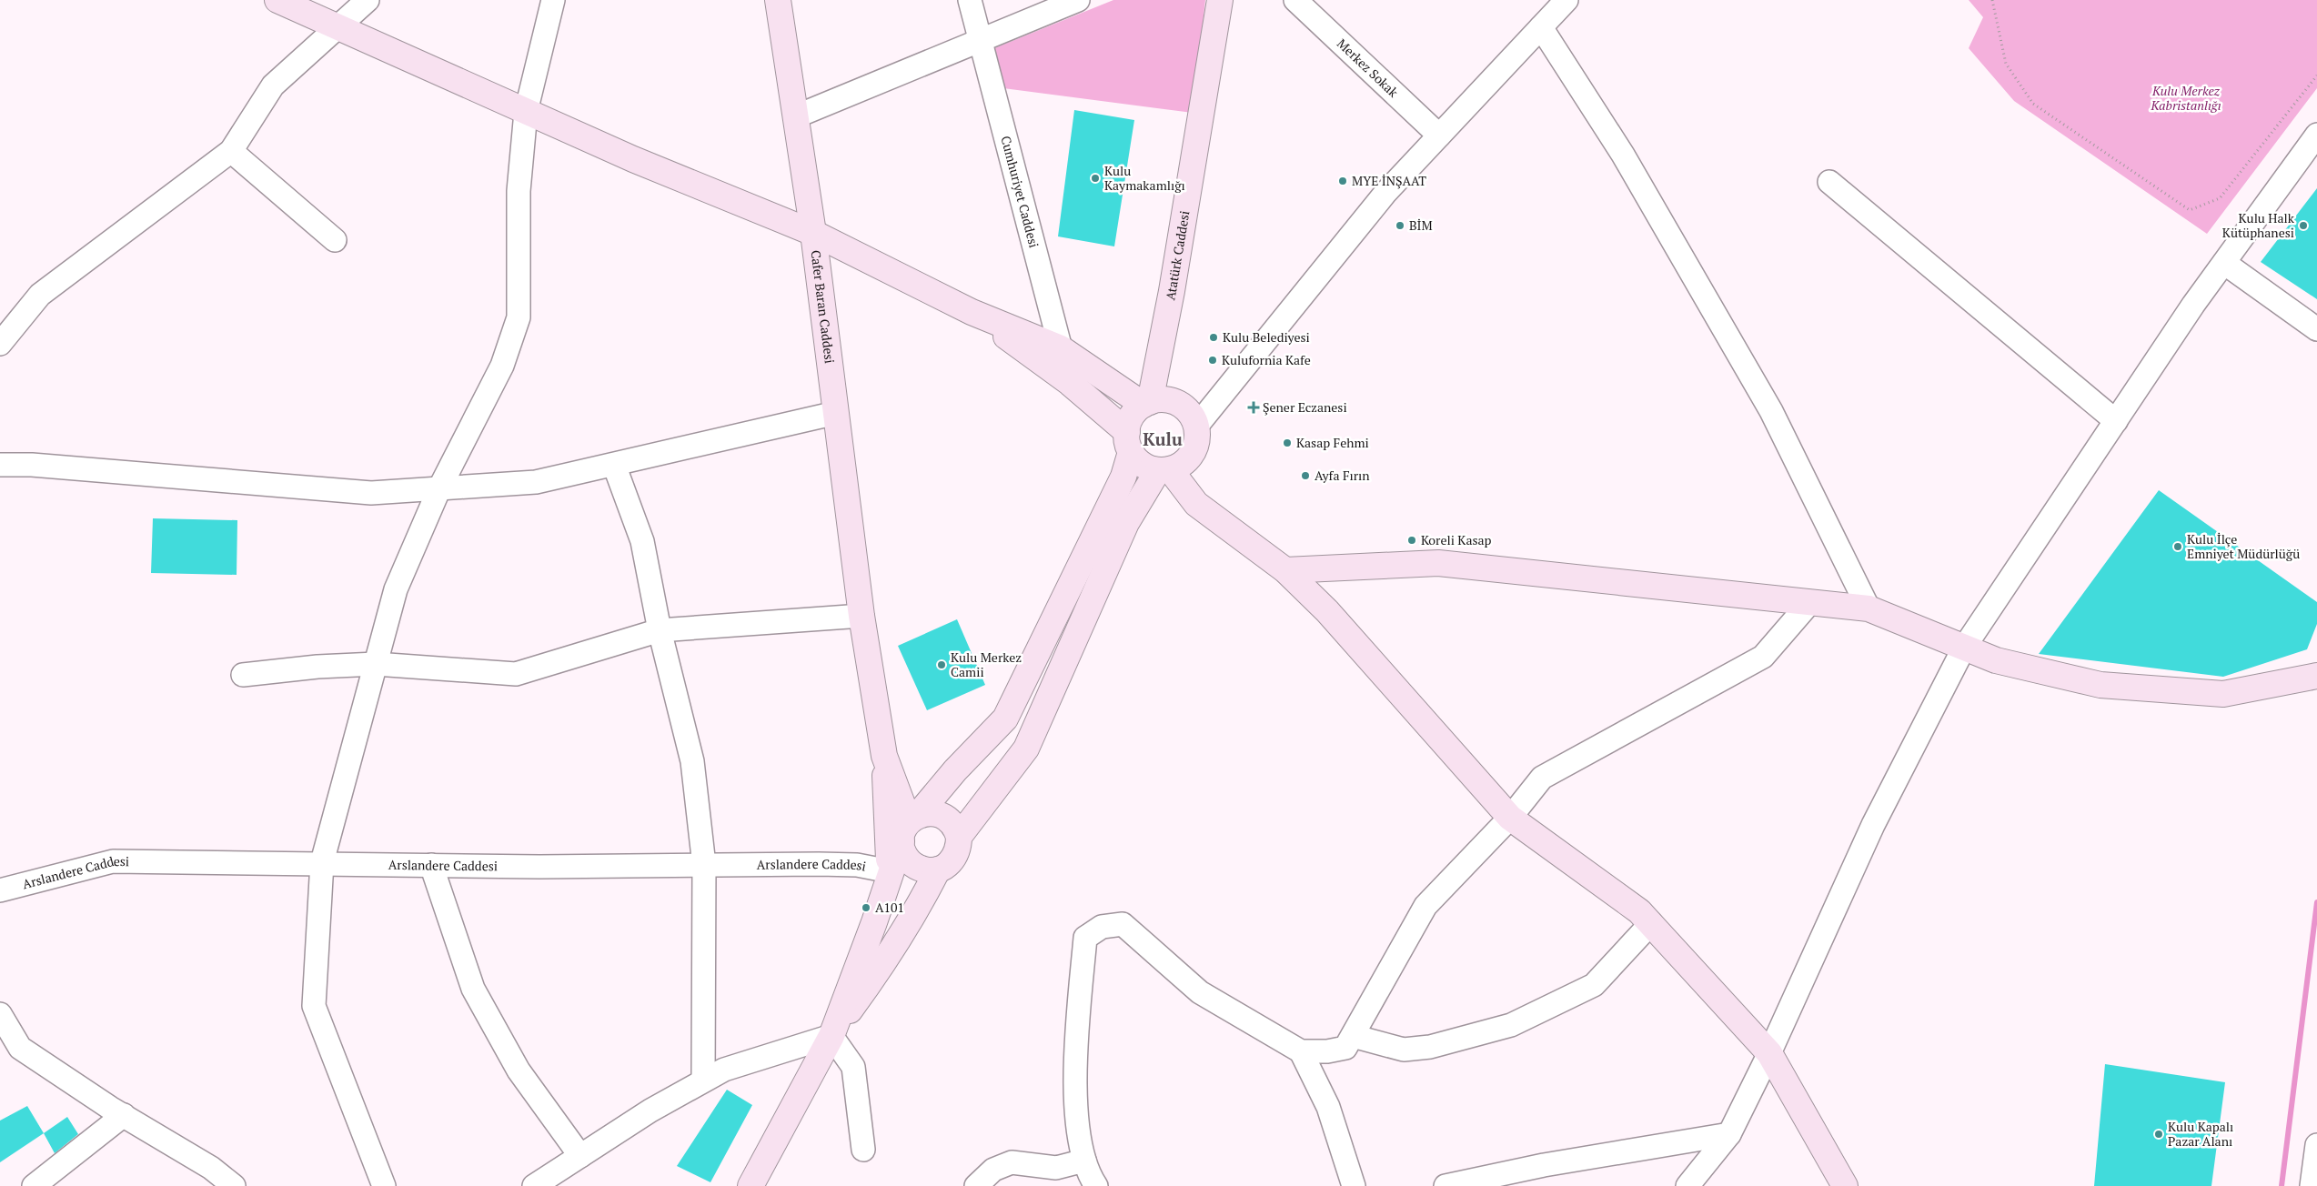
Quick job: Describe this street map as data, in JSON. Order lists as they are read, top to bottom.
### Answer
{
  "streets": {
    "street": [
      "Merkez Sokak",
      "Cumhuriyet Caddesi",
      "Atatürk Caddesi",
      "Cafer Baran Caddesi",
      "Arslandere Caddesi"
    ]
  },
  "districts": ["Kulu"],
  "parks": ["Kulu Merkez Kabristanlığı"],
  "places": {
    "other": [
      "Kulu Kaymakamlığı",
      "MYE İNŞAAT",
      "BİM",
      "Kulu Halk Kütüphanesi",
      "Kulu Belediyesi",
      "Kulufornia Kafe",
      "Kasap Fehmi",
      "Ayfa Fırın",
      "Koreli Kasap",
      "Kulu İlçe Emniyet Müdürlüğü",
      "Kulu Merkez Camii",
      "A101",
      "Kulu Kapalı Pazar Alanı"
    ],
    "health": ["Şener Eczanesi"]
  }
}
